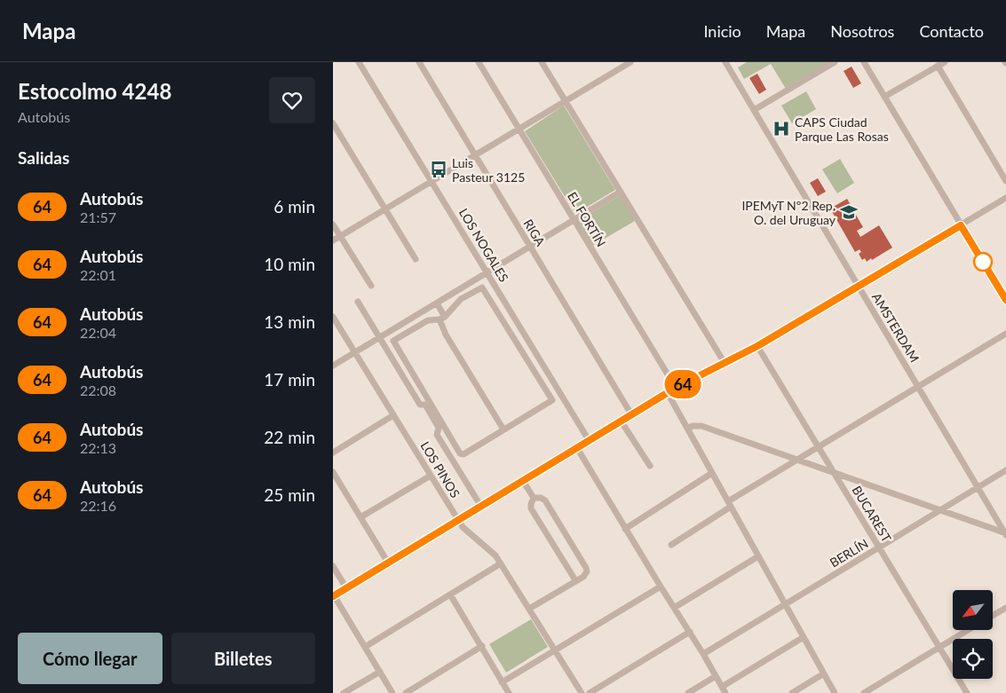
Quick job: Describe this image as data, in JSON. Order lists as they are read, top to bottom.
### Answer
{
  "streets": {
    "street": [
      "EL FORTÍN",
      "RIGA",
      "LOS NOGALES",
      "AMSTERDAM",
      "LOS PINOS",
      "BUCAREST",
      "BERLÍN"
    ]
  },
  "crossings": [
    ["AMSTERDAM", "BERLÍN"],
    ["BUCAREST", "BERLÍN"]
  ],
  "places": {
    "hospital": ["CAPS Ciudad Parque Las Rosas"],
    "bus stop": ["Luis Pasteur 3125"],
    "school or university": ["IPEMyT Nº2 Rep. O. del Uruguay"]
  },
  "lines": ["bus line 64"],
  "north": "bottom left",
  "page": {
    "header": "Mapa",
    "nav": [
      "Inicio",
      "Mapa",
      "Nosotros",
      "Contacto"
    ],
    "heading": [
      ["Estocolmo 4248", "Autobús"],
      "Salidas"
    ],
    "on_map": "64",
    "list": [
      {
        "mark": "64",
        "name": "Autobús",
        "note": "21:57",
        "value": "6 min"
      },
      {
        "mark": "64",
        "name": "Autobús",
        "note": "22:01",
        "value": "10 min"
      },
      {
        "mark": "64",
        "name": "Autobús",
        "note": "22:04",
        "value": "13 min"
      },
      {
        "mark": "64",
        "name": "Autobús",
        "note": "22:08",
        "value": "17 min"
      },
      {
        "mark": "64",
        "name": "Autobús",
        "note": "22:13",
        "value": "22 min"
      },
      {
        "mark": "64",
        "name": "Autobús",
        "note": "22:16",
        "value": "25 min"
      }
    ],
    "buttons": ["Cómo llegar", "Billetes"]
  }
}
